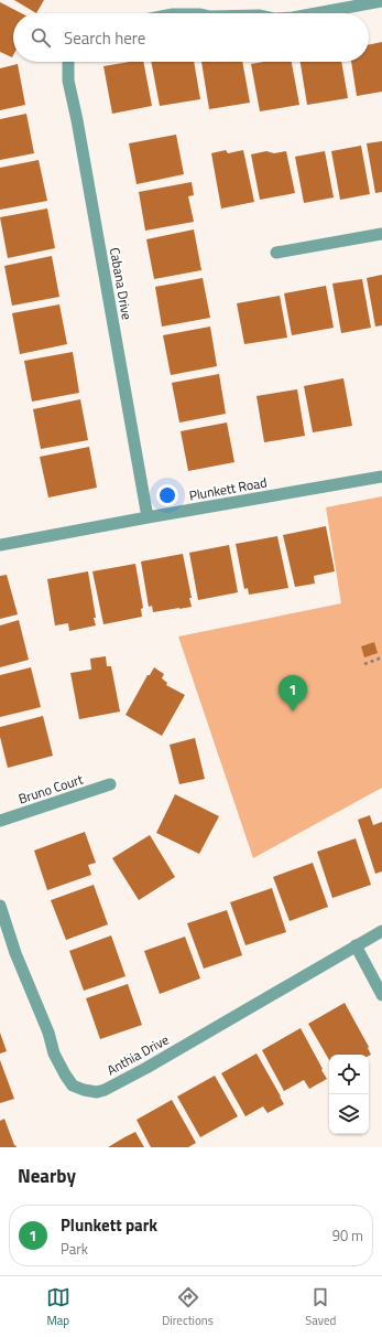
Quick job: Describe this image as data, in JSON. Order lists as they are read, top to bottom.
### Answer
{
  "streets": {
    "street": [
      "Cabana Drive",
      "Plunkett Road",
      "Bruno Court",
      "Anthia Drive"
    ]
  },
  "crossings": [
    ["Cabana Drive", "Plunkett Road"]
  ],
  "page": {
    "search": "Search here",
    "pins": "1",
    "heading": "Nearby",
    "list": [
      {
        "mark": "1",
        "name": "Plunkett park",
        "note": "Park",
        "value": "90 m"
      }
    ],
    "nav": ["Map", "Directions", "Saved"]
  }
}
